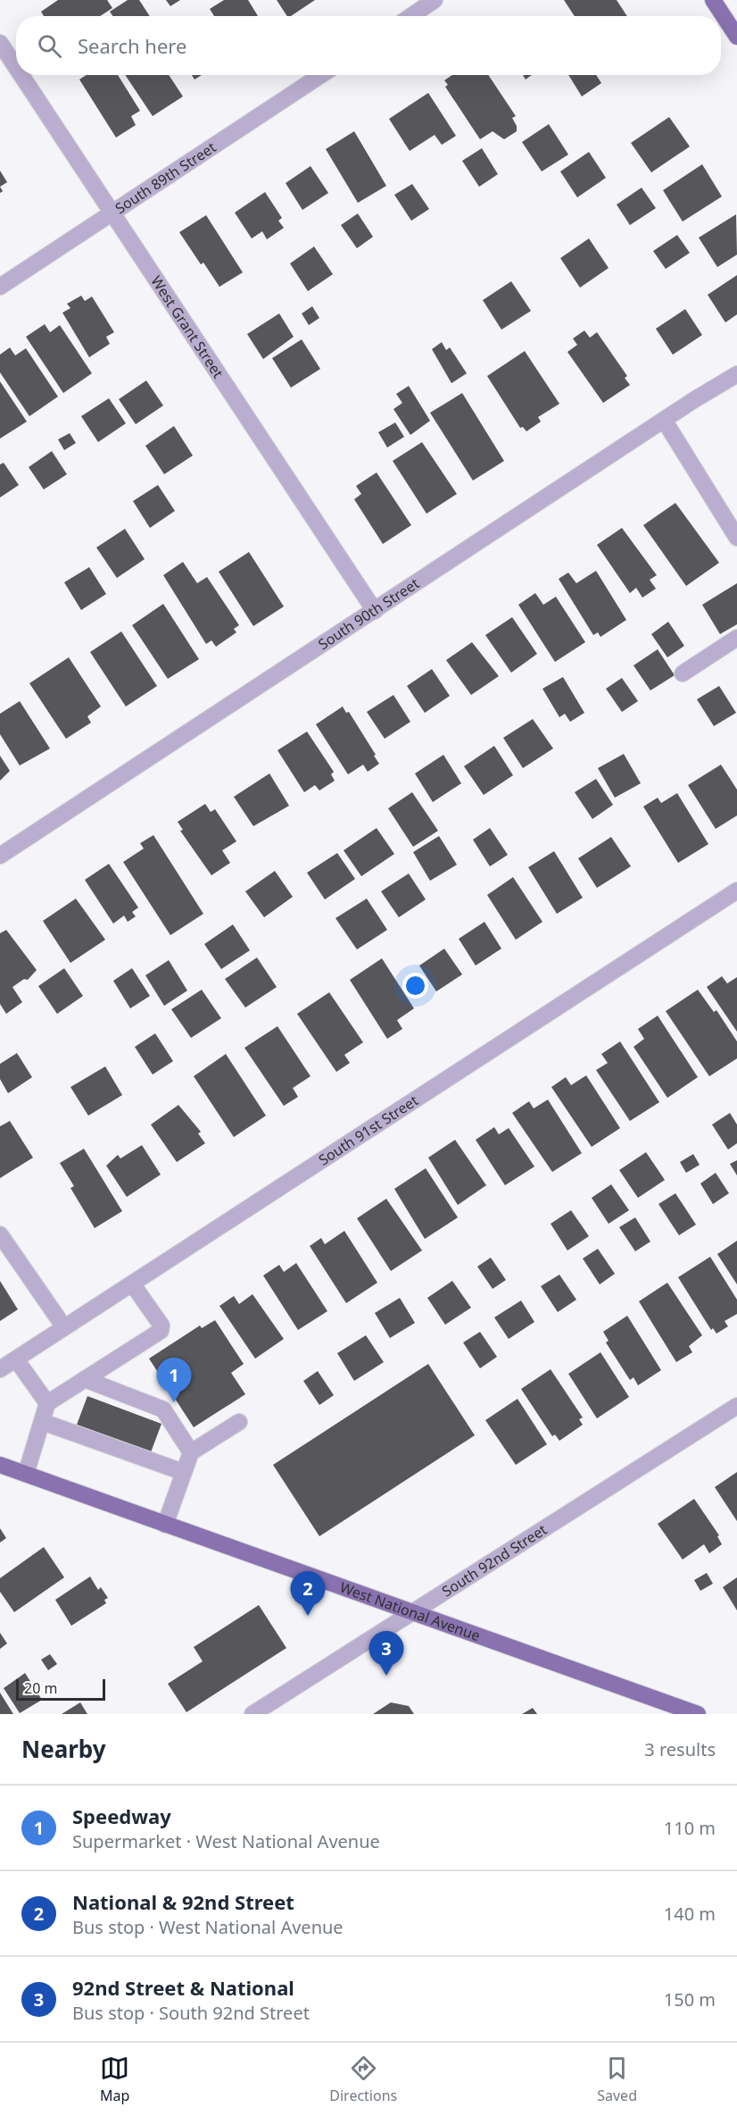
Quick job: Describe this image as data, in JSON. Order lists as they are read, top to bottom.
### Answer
{
  "streets": {
    "main road": ["West National Avenue"],
    "street": [
      "South 89th Street",
      "West Grant Street",
      "South 90th Street",
      "South 91st Street",
      "South 92nd Street"
    ]
  },
  "crossings": [
    ["South 89th Street", "West Grant Street"],
    ["West Grant Street", "South 90th Street"],
    ["South 92nd Street", "West National Avenue"]
  ],
  "scale_bar": "20 m",
  "page": {
    "search": "Search here",
    "pins": ["1", "2", "3"],
    "scale": "20 m",
    "heading": ["Nearby", "3 results"],
    "list": [
      {
        "mark": "1",
        "name": "Speedway",
        "note": "Supermarket · West National Avenue",
        "value": "110 m"
      },
      {
        "mark": "2",
        "name": "National & 92nd Street",
        "note": "Bus stop · West National Avenue",
        "value": "140 m"
      },
      {
        "mark": "3",
        "name": "92nd Street & National",
        "note": "Bus stop · South 92nd Street",
        "value": "150 m"
      }
    ],
    "nav": ["Map", "Directions", "Saved"]
  }
}
